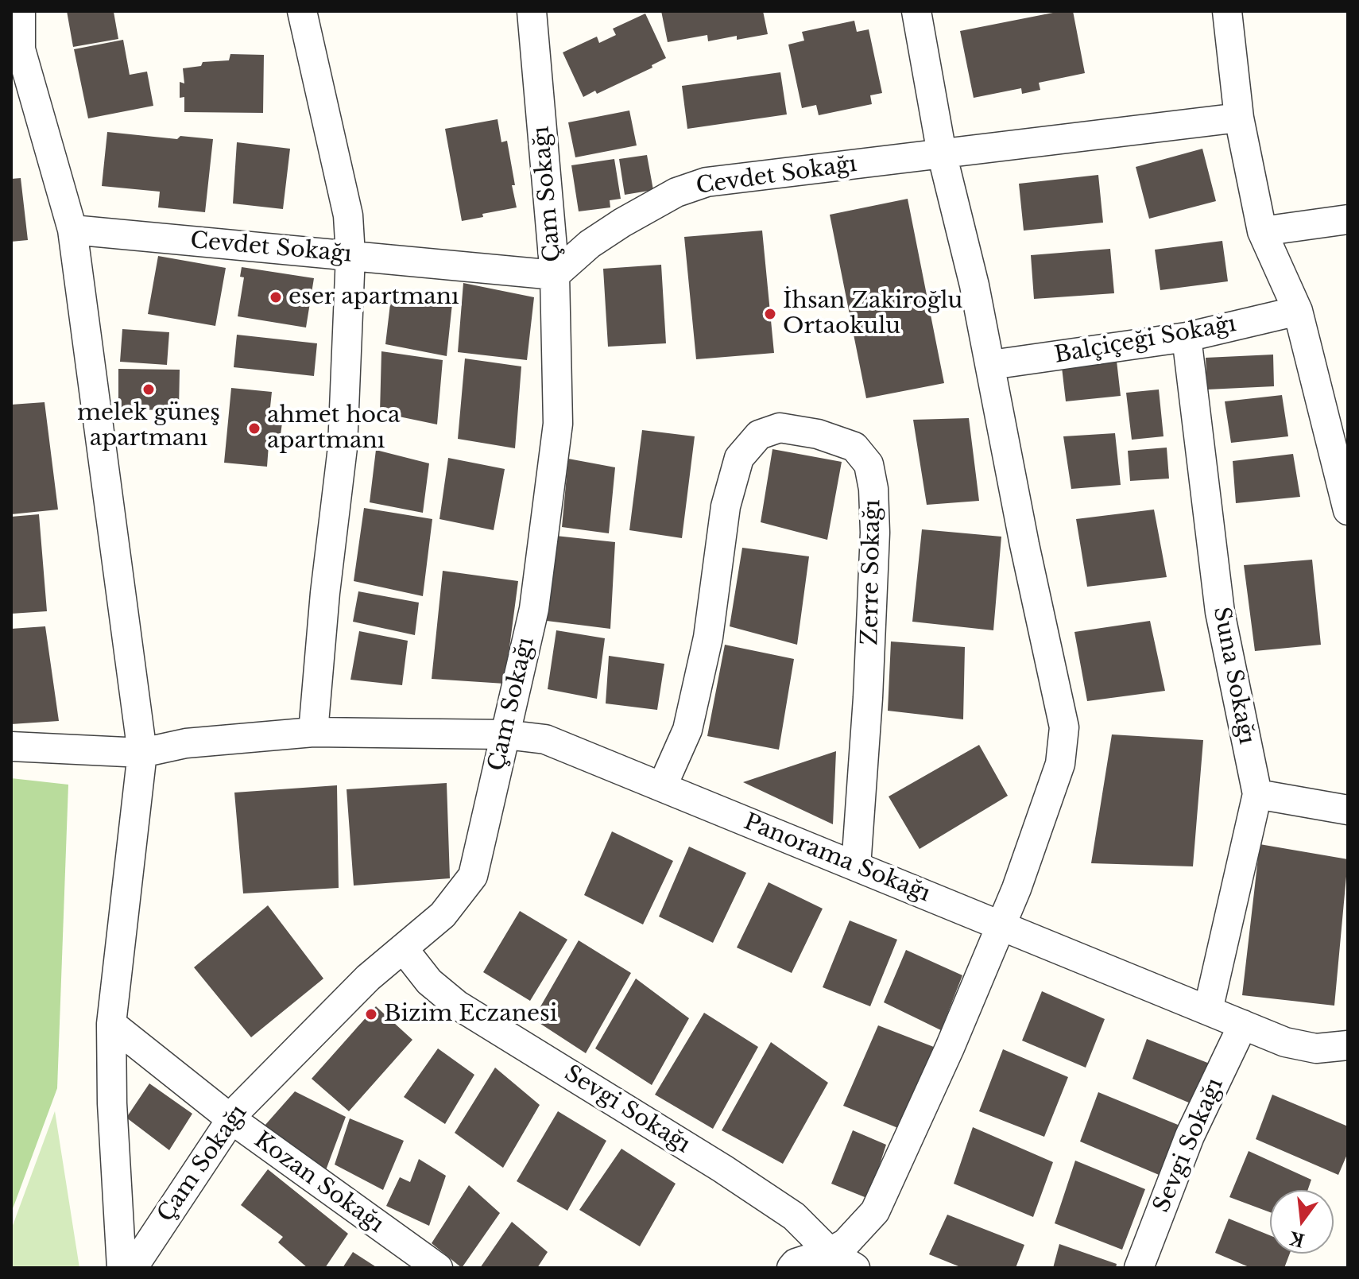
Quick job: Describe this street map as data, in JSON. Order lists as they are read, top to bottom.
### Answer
{
  "streets": {
    "street": [
      "Cevdet Sokağı",
      "Çam Sokağı",
      "Balçiçeği Sokağı",
      "Zerre Sokağı",
      "Suna Sokağı",
      "Panorama Sokağı",
      "Sevgi Sokağı",
      "Kozan Sokağı"
    ]
  },
  "crossings": [
    ["Cevdet Sokağı", "Çam Sokağı"],
    ["Çam Sokağı", "Panorama Sokağı"],
    ["Çam Sokağı", "Sevgi Sokağı"],
    ["Çam Sokağı", "Kozan Sokağı"],
    ["Balçiçeği Sokağı", "Suna Sokağı"],
    ["Zerre Sokağı", "Panorama Sokağı"],
    ["Suna Sokağı", "Panorama Sokağı"],
    ["Panorama Sokağı", "Sevgi Sokağı"]
  ],
  "places": [
    "eser apartmanı",
    "İhsan Zakiroğlu Ortaokulu",
    "melek güneş apartmanı",
    "ahmet hoca apartmanı",
    "Bizim Eczanesi"
  ],
  "north": "bottom"
}
